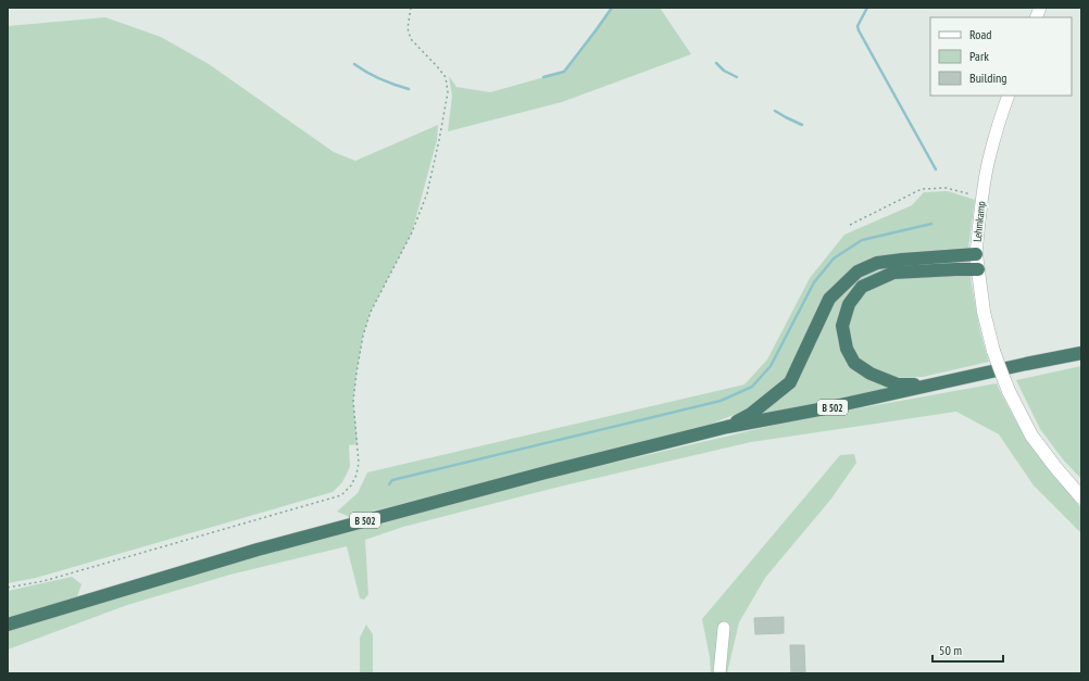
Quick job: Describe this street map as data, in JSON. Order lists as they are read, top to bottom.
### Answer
{
  "streets": {
    "highway": ["B 502"],
    "street": ["Lehmkamp"]
  },
  "legend": ["Road", "Park", "Building"],
  "scale_bar": "50 m"
}
